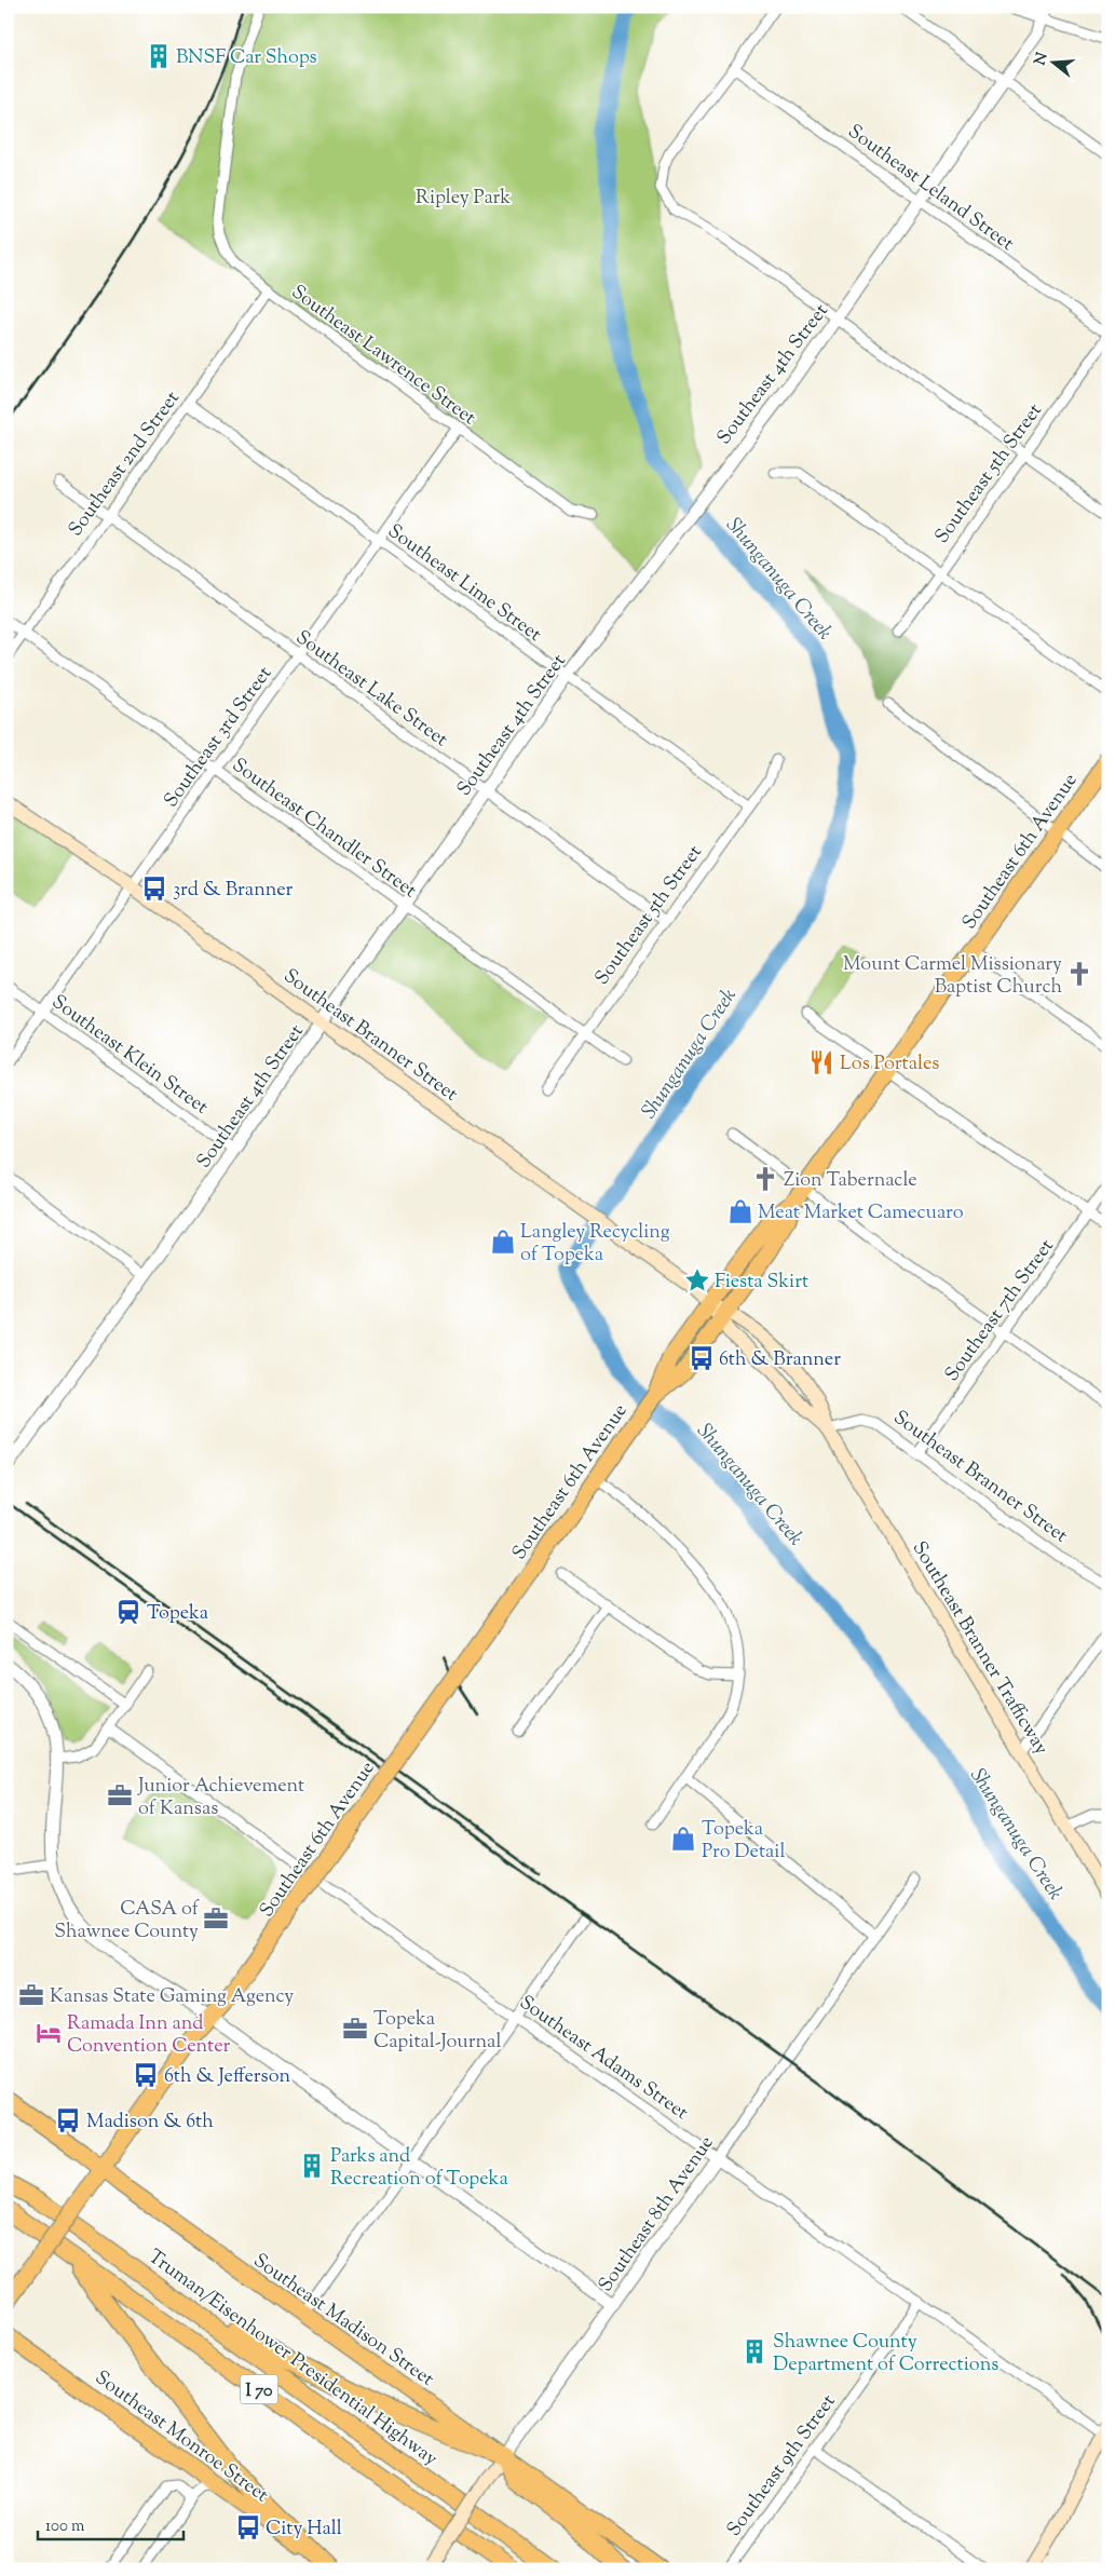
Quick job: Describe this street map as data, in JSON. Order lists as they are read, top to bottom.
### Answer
{
  "streets": {
    "highway": ["Truman/Eisenhower Presidential Highway", "I 70"],
    "main road": [
      "Southeast 6th Avenue",
      "Southeast Branner Street",
      "Southeast Branner Trafficway",
      "Southeast 8th Avenue",
      "Southeast Madison Street",
      "Southeast Monroe Street"
    ],
    "street": [
      "Southeast Leland Street",
      "Southeast Lawrence Street",
      "Southeast 4th Street",
      "Southeast 2nd Street",
      "Southeast 5th Street",
      "Southeast Lime Street",
      "Southeast Lake Street",
      "Southeast 3rd Street",
      "Southeast Chandler Street",
      "Southeast Klein Street",
      "Southeast 7th Street",
      "Southeast Adams Street",
      "Southeast 9th Street"
    ]
  },
  "crossings": [
    ["Southeast Leland Street", "Southeast 4th Street"],
    ["Southeast Leland Street", "Southeast 5th Street"],
    ["Southeast Lawrence Street", "Southeast 2nd Street"],
    ["Southeast Lawrence Street", "Southeast 3rd Street"],
    ["Southeast 4th Street", "Southeast Lime Street"],
    ["Southeast 4th Street", "Southeast Lake Street"],
    ["Southeast 4th Street", "Southeast Chandler Street"],
    ["Southeast 4th Street", "Southeast Branner Street"],
    ["Southeast 4th Street", "Southeast Klein Street"],
    ["Southeast 2nd Street", "Southeast Lime Street"],
    ["Southeast 2nd Street", "Southeast Lake Street"],
    ["Southeast 2nd Street", "Southeast Chandler Street"],
    ["Southeast 5th Street", "Southeast Lime Street"],
    ["Southeast 5th Street", "Southeast Lake Street"],
    ["Southeast 5th Street", "Southeast Chandler Street"],
    ["Southeast Lime Street", "Southeast 3rd Street"],
    ["Southeast Lake Street", "Southeast 3rd Street"],
    ["Southeast 3rd Street", "Southeast Chandler Street"],
    ["Southeast 3rd Street", "Southeast Branner Street"],
    ["Southeast 3rd Street", "Southeast Klein Street"],
    ["Southeast 6th Avenue", "Southeast Branner Street"],
    ["Southeast 6th Avenue", "Southeast Madison Street"],
    ["Southeast Branner Street", "Southeast 7th Street"],
    ["Southeast Branner Street", "Southeast Branner Trafficway"],
    ["Southeast Adams Street", "Southeast 8th Avenue"],
    ["Southeast Adams Street", "Southeast 9th Street"],
    ["Southeast 8th Avenue", "Southeast Madison Street"]
  ],
  "water": ["Shunganuga Creek"],
  "parks": ["Ripley Park"],
  "places": {
    "building": ["BNSF Car Shops", "Parks and Recreation of Topeka", "Shawnee County Department of Corrections"],
    "bus stop": [
      "3rd & Branner",
      "6th & Branner",
      "6th & Jefferson",
      "Madison & 6th",
      "City Hall"
    ],
    "church": ["Mount Carmel Missionary Baptist Church", "Zion Tabernacle"],
    "restaurant": ["Los Portales"],
    "shop": ["Meat Market Camecuaro", "Langley Recycling of Topeka", "Topeka Pro Detail"],
    "place": ["Fiesta Skirt"],
    "station": ["Topeka"],
    "office": [
      "Junior Achievement of Kansas",
      "CASA of Shawnee County",
      "Kansas State Gaming Agency",
      "Topeka Capital-Journal"
    ],
    "hotel": ["Ramada Inn and Convention Center"]
  },
  "scale_bar": "100 m",
  "north": "left"
}
